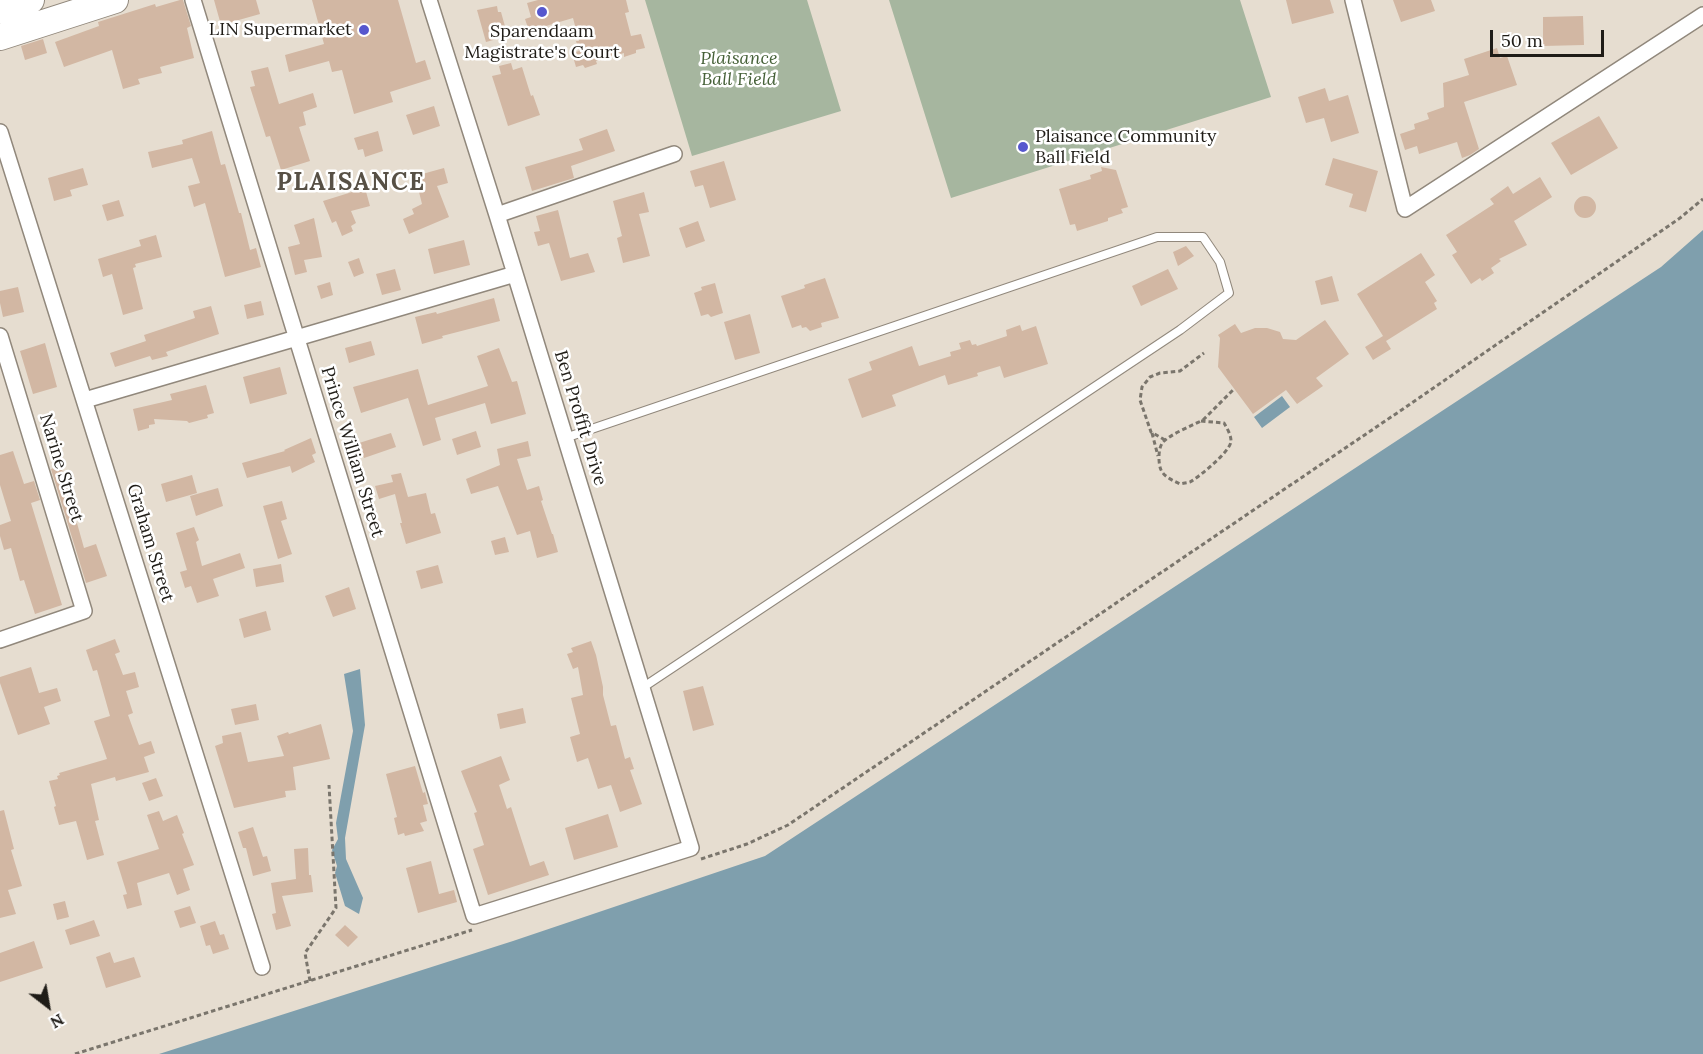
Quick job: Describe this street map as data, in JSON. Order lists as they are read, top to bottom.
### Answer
{
  "streets": {
    "street": [
      "Ben Proffit Drive",
      "Prince William Street",
      "Narine Street",
      "Graham Street"
    ]
  },
  "districts": ["PLAISANCE"],
  "parks": ["Plaisance Ball Field"],
  "places": ["Sparendaam Magistrate's Court", "LIN Supermarket", "Plaisance Community Ball Field"],
  "scale_bar": "50 m",
  "north": "bottom right"
}
